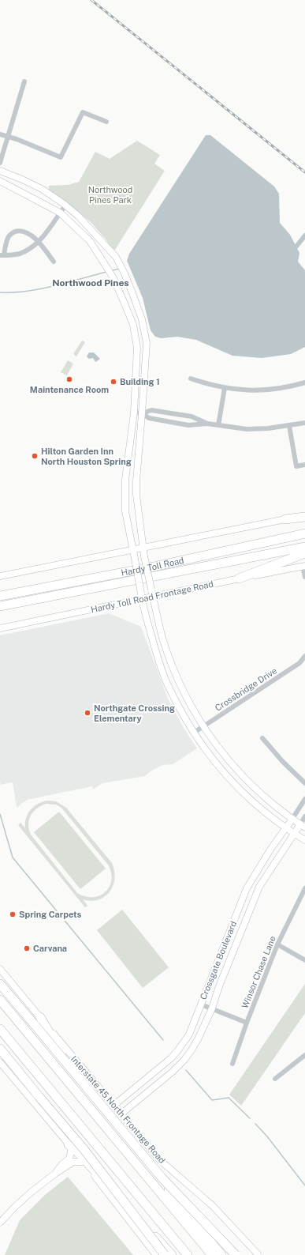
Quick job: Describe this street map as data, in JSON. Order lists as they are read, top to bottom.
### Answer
{
  "streets": {
    "highway": ["Hardy Toll Road"],
    "main road": ["Hardy Toll Road Frontage Road", "Crossgate Boulevard", "Interstate 45 North Frontage Road"],
    "street": ["Crossbridge Drive", "Winsor Chase Lane"]
  },
  "crossings": [
    ["Crossgate Boulevard", "Interstate 45 North Frontage Road"]
  ],
  "districts": ["Northwood Pines"],
  "parks": ["Northwood Pines Park"],
  "places": [
    "Maintenance Room",
    "Building 1",
    "Hilton Garden Inn North Houston Spring",
    "Northgate Crossing Elementary",
    "Spring Carpets",
    "Carvana"
  ]
}
